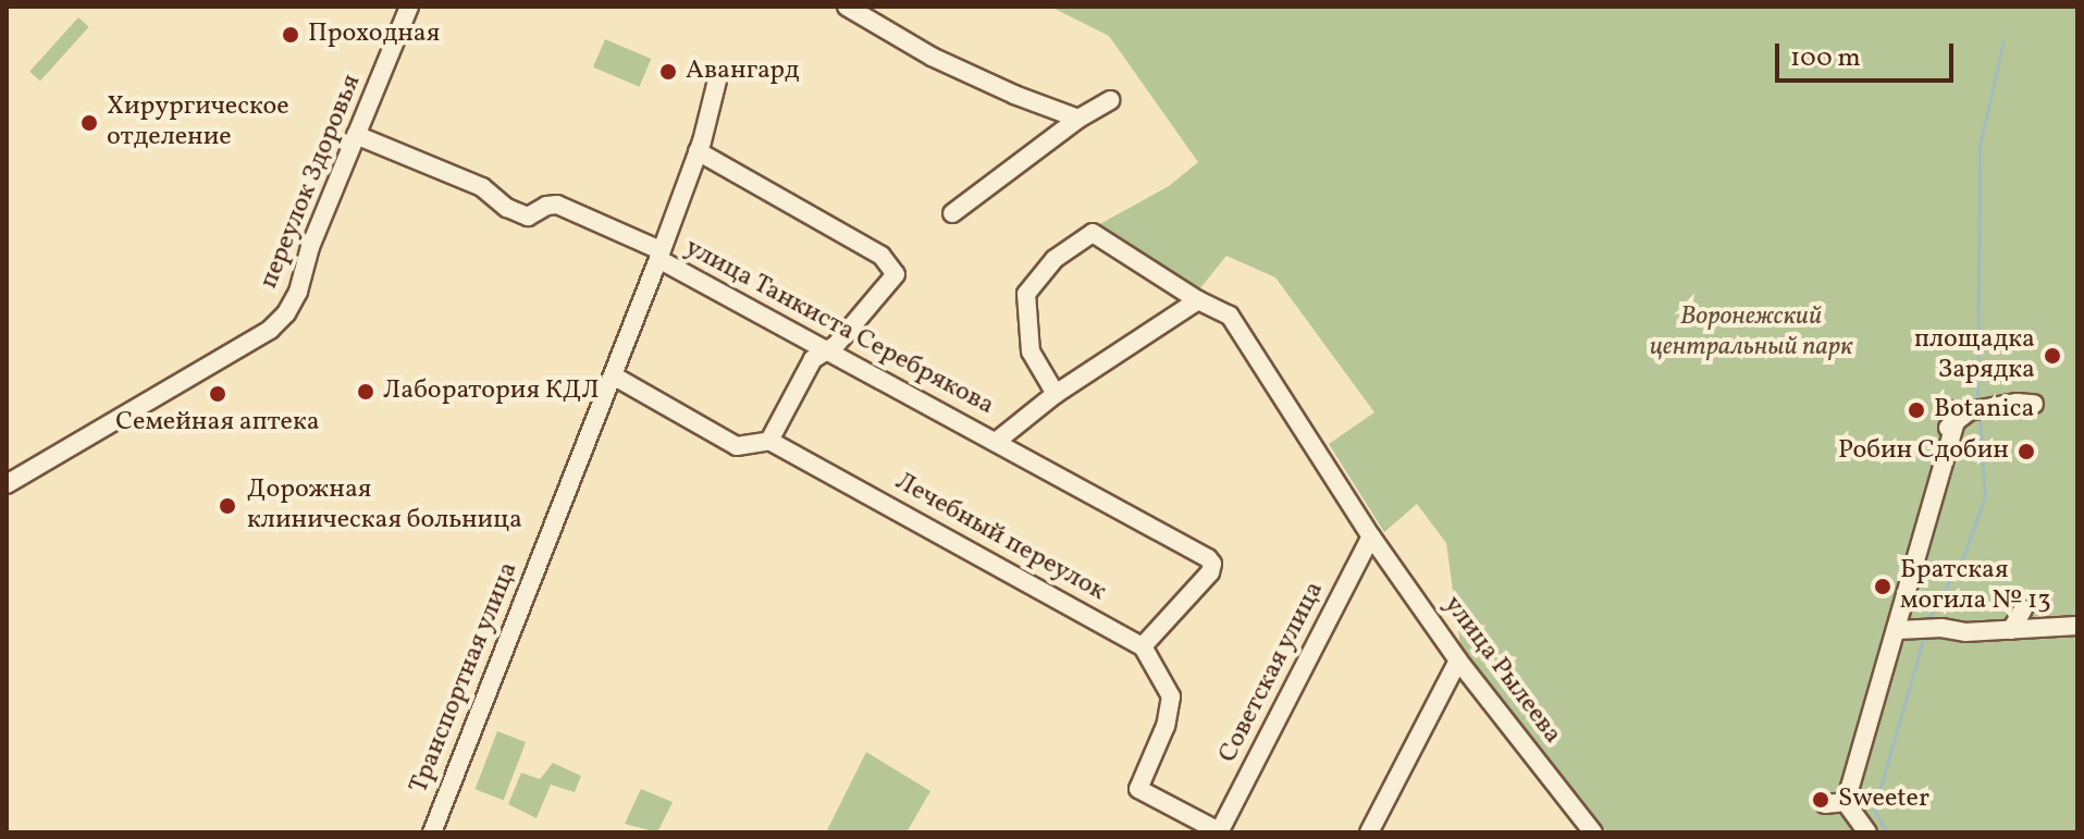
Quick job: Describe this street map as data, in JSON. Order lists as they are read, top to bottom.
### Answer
{
  "streets": {
    "street": [
      "переулок Здоровья",
      "улица Танкиста Серебрякова",
      "Лечебный переулок",
      "улица Рылеева",
      "Советская улица",
      "Транспортная улица"
    ]
  },
  "crossings": [
    ["переулок Здоровья", "улица Танкиста Серебрякова"],
    ["улица Танкиста Серебрякова", "Лечебный переулок"],
    ["улица Танкиста Серебрякова", "Транспортная улица"],
    ["Лечебный переулок", "Транспортная улица"],
    ["улица Рылеева", "Советская улица"]
  ],
  "parks": ["Воронежский центральный парк"],
  "places": [
    "Проходная",
    "Авангард",
    "Хирургическое отделение",
    "площадка Зарядка",
    "Лаборатория КДЛ",
    "Семейная аптека",
    "Botanica",
    "Робин Сдобин",
    "Дорожная клиническая больница",
    "Братская могила № 13",
    "Sweeter"
  ],
  "scale_bar": "100 m"
}
